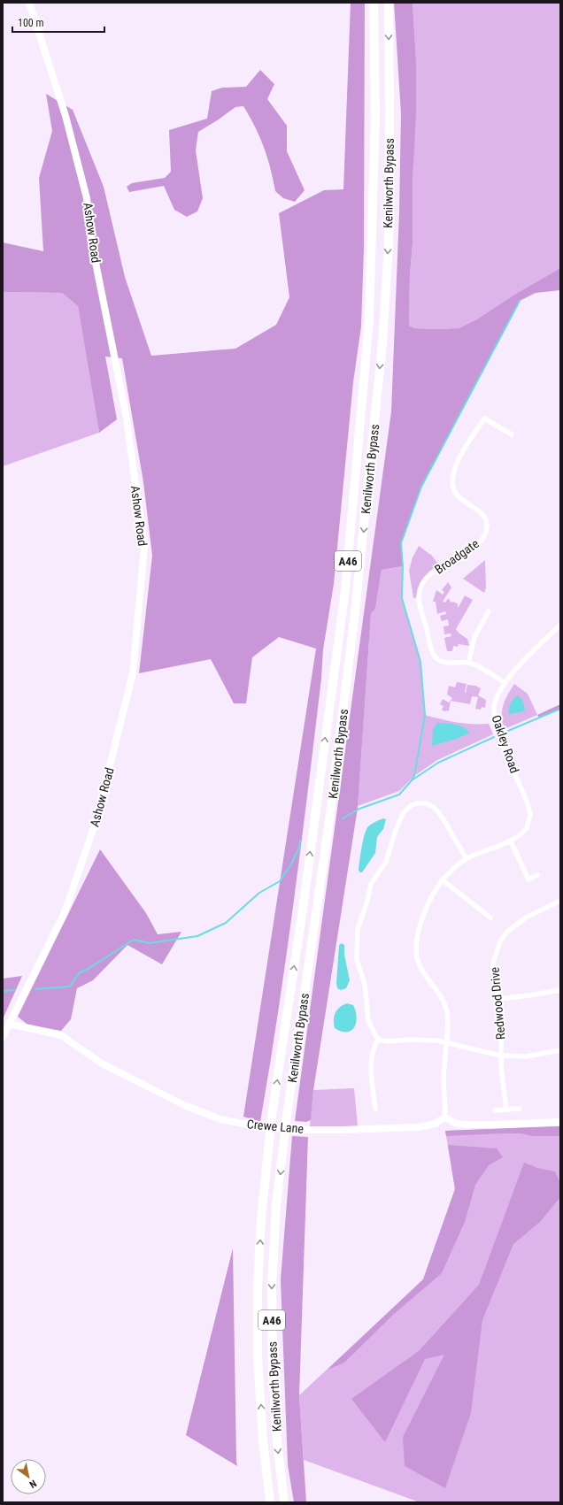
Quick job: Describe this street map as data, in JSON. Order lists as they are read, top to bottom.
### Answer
{
  "streets": {
    "highway": ["Kenilworth Bypass", "A46"],
    "main road": ["Ashow Road", "Crewe Lane"],
    "street": ["Broadgate", "Oakley Road", "Redwood Drive"]
  },
  "crossings": [
    ["Ashow Road", "Crewe Lane"],
    ["Broadgate", "Oakley Road"]
  ],
  "scale_bar": "100 m",
  "north": "bottom right"
}
